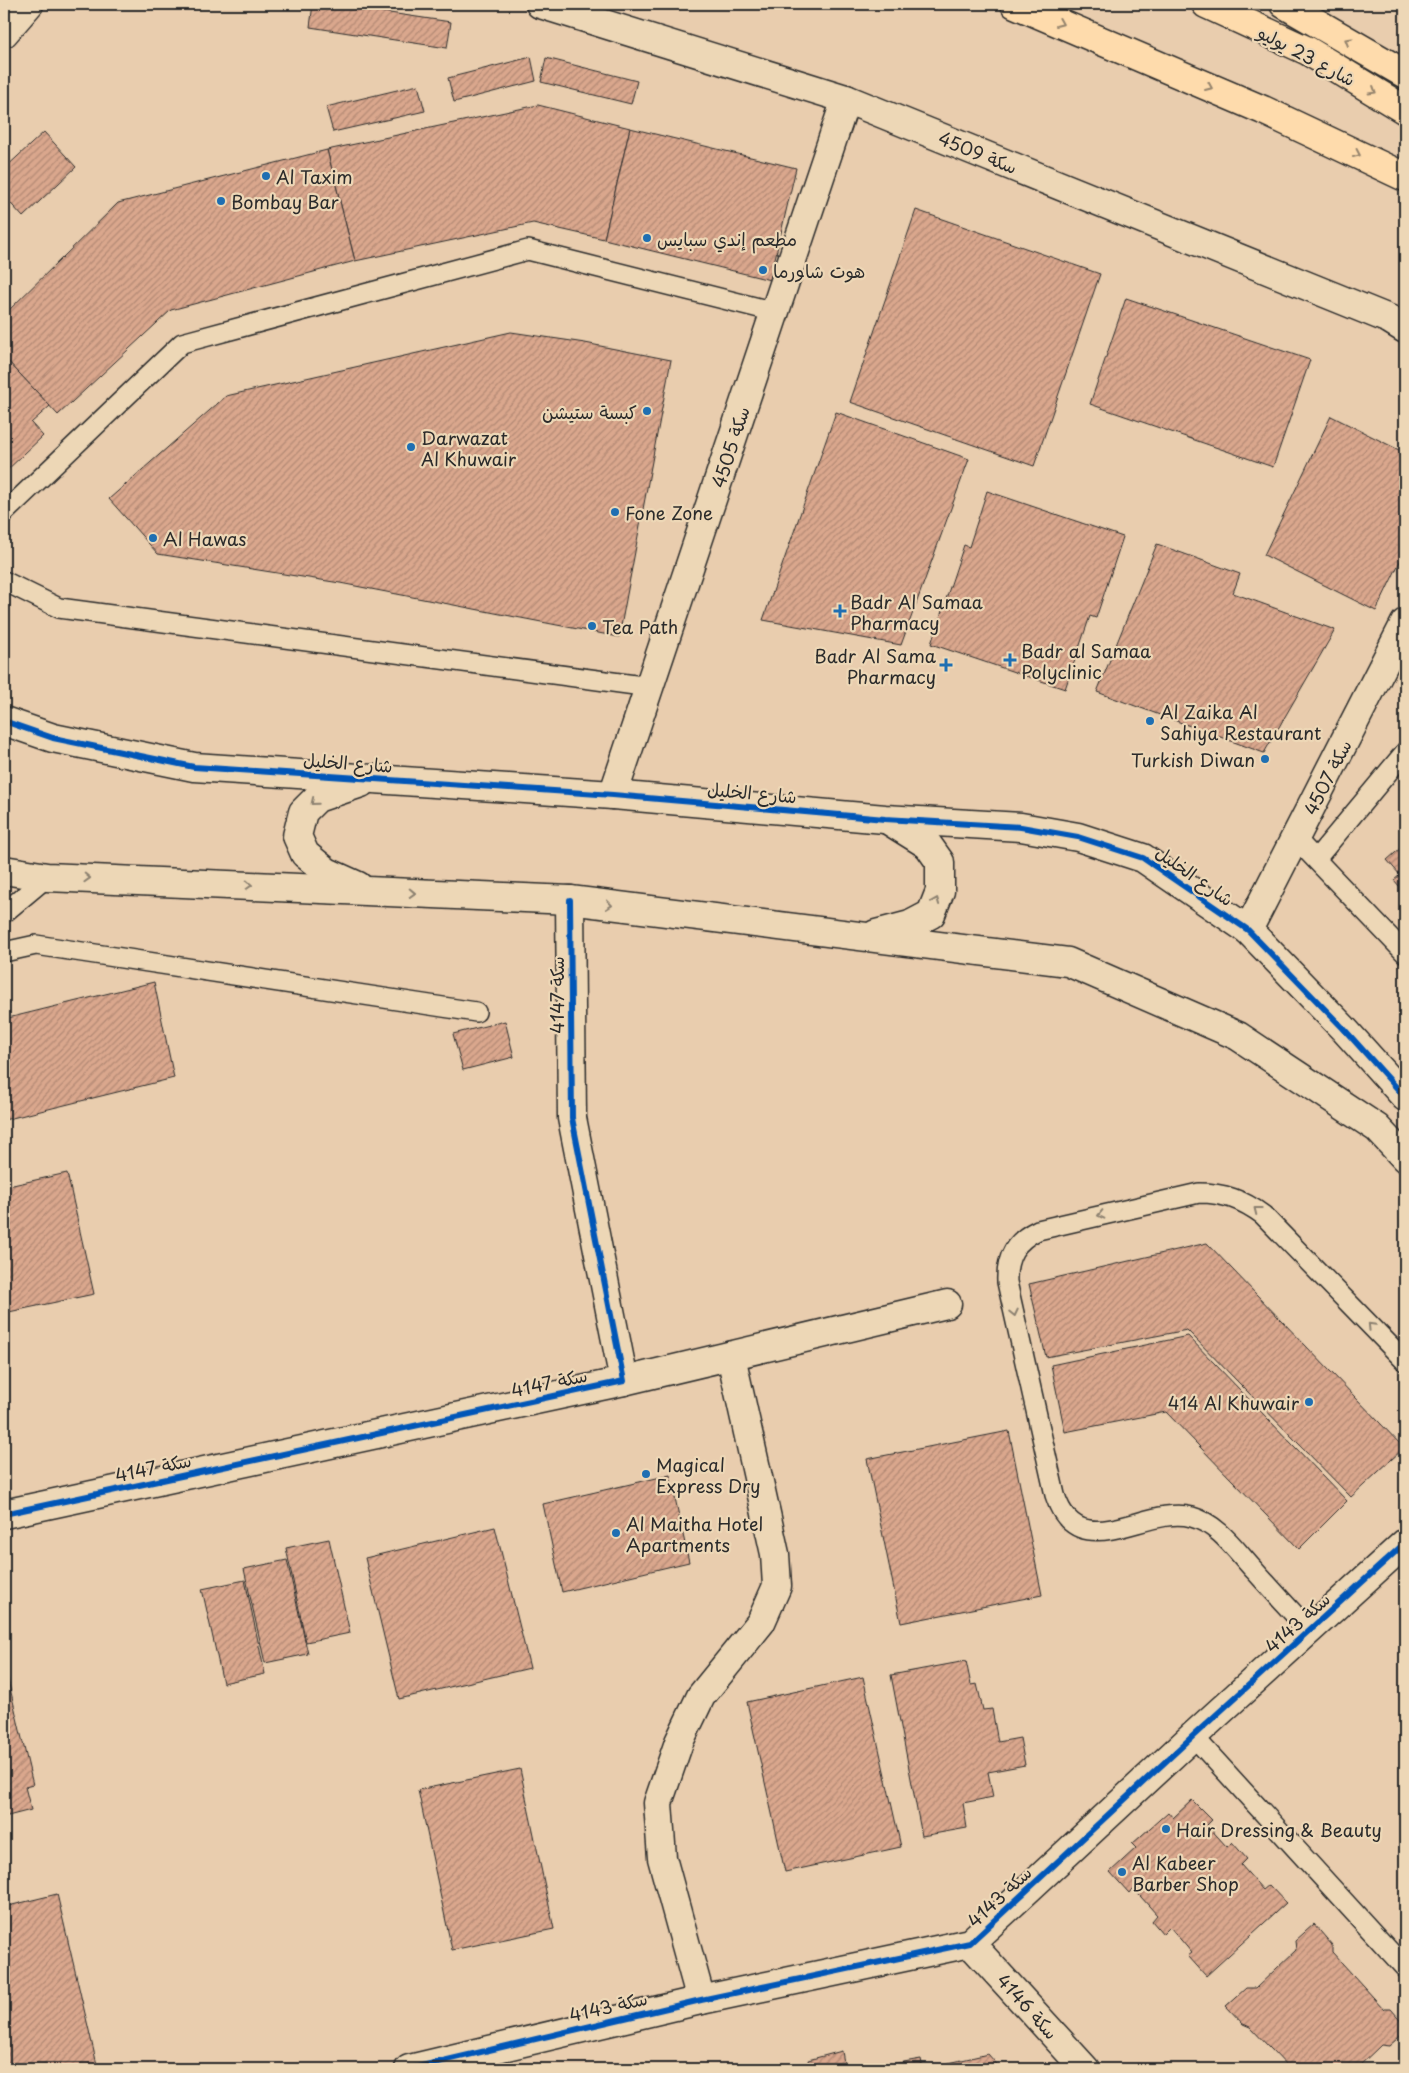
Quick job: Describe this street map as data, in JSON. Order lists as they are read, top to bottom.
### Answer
{
  "streets": {
    "main road": ["شارع 23 يوليو"],
    "street": [
      "سكة 4509",
      "سكة 4505",
      "شارع الخليل",
      "سكة 4507",
      "سكة 4147",
      "سكة 4143",
      "سكة 4146"
    ]
  },
  "crossings": [
    ["سكة 4509", "سكة 4505"],
    ["سكة 4505", "شارع الخليل"],
    ["شارع الخليل", "سكة 4507"],
    ["سكة 4143", "سكة 4146"]
  ],
  "places": {
    "other": [
      "Al Taxim",
      "Bombay Bar",
      "مطعم إندي سبايس",
      "هوت شاورما",
      "كبسة ستيشن",
      "Darwazat Al Khuwair",
      "Fone Zone",
      "Al Hawas",
      "Tea Path",
      "Al Zaika Al Sahiya Restaurant",
      "Turkish Diwan",
      "414 Al Khuwair",
      "Magical Express Dry",
      "Al Maitha Hotel Apartments",
      "Hair Dressing & Beauty",
      "Al Kabeer Barber Shop"
    ],
    "health": ["Badr Al Samaa Pharmacy", "Badr al Samaa Polyclinic", "Badr Al Sama Pharmacy"]
  }
}
